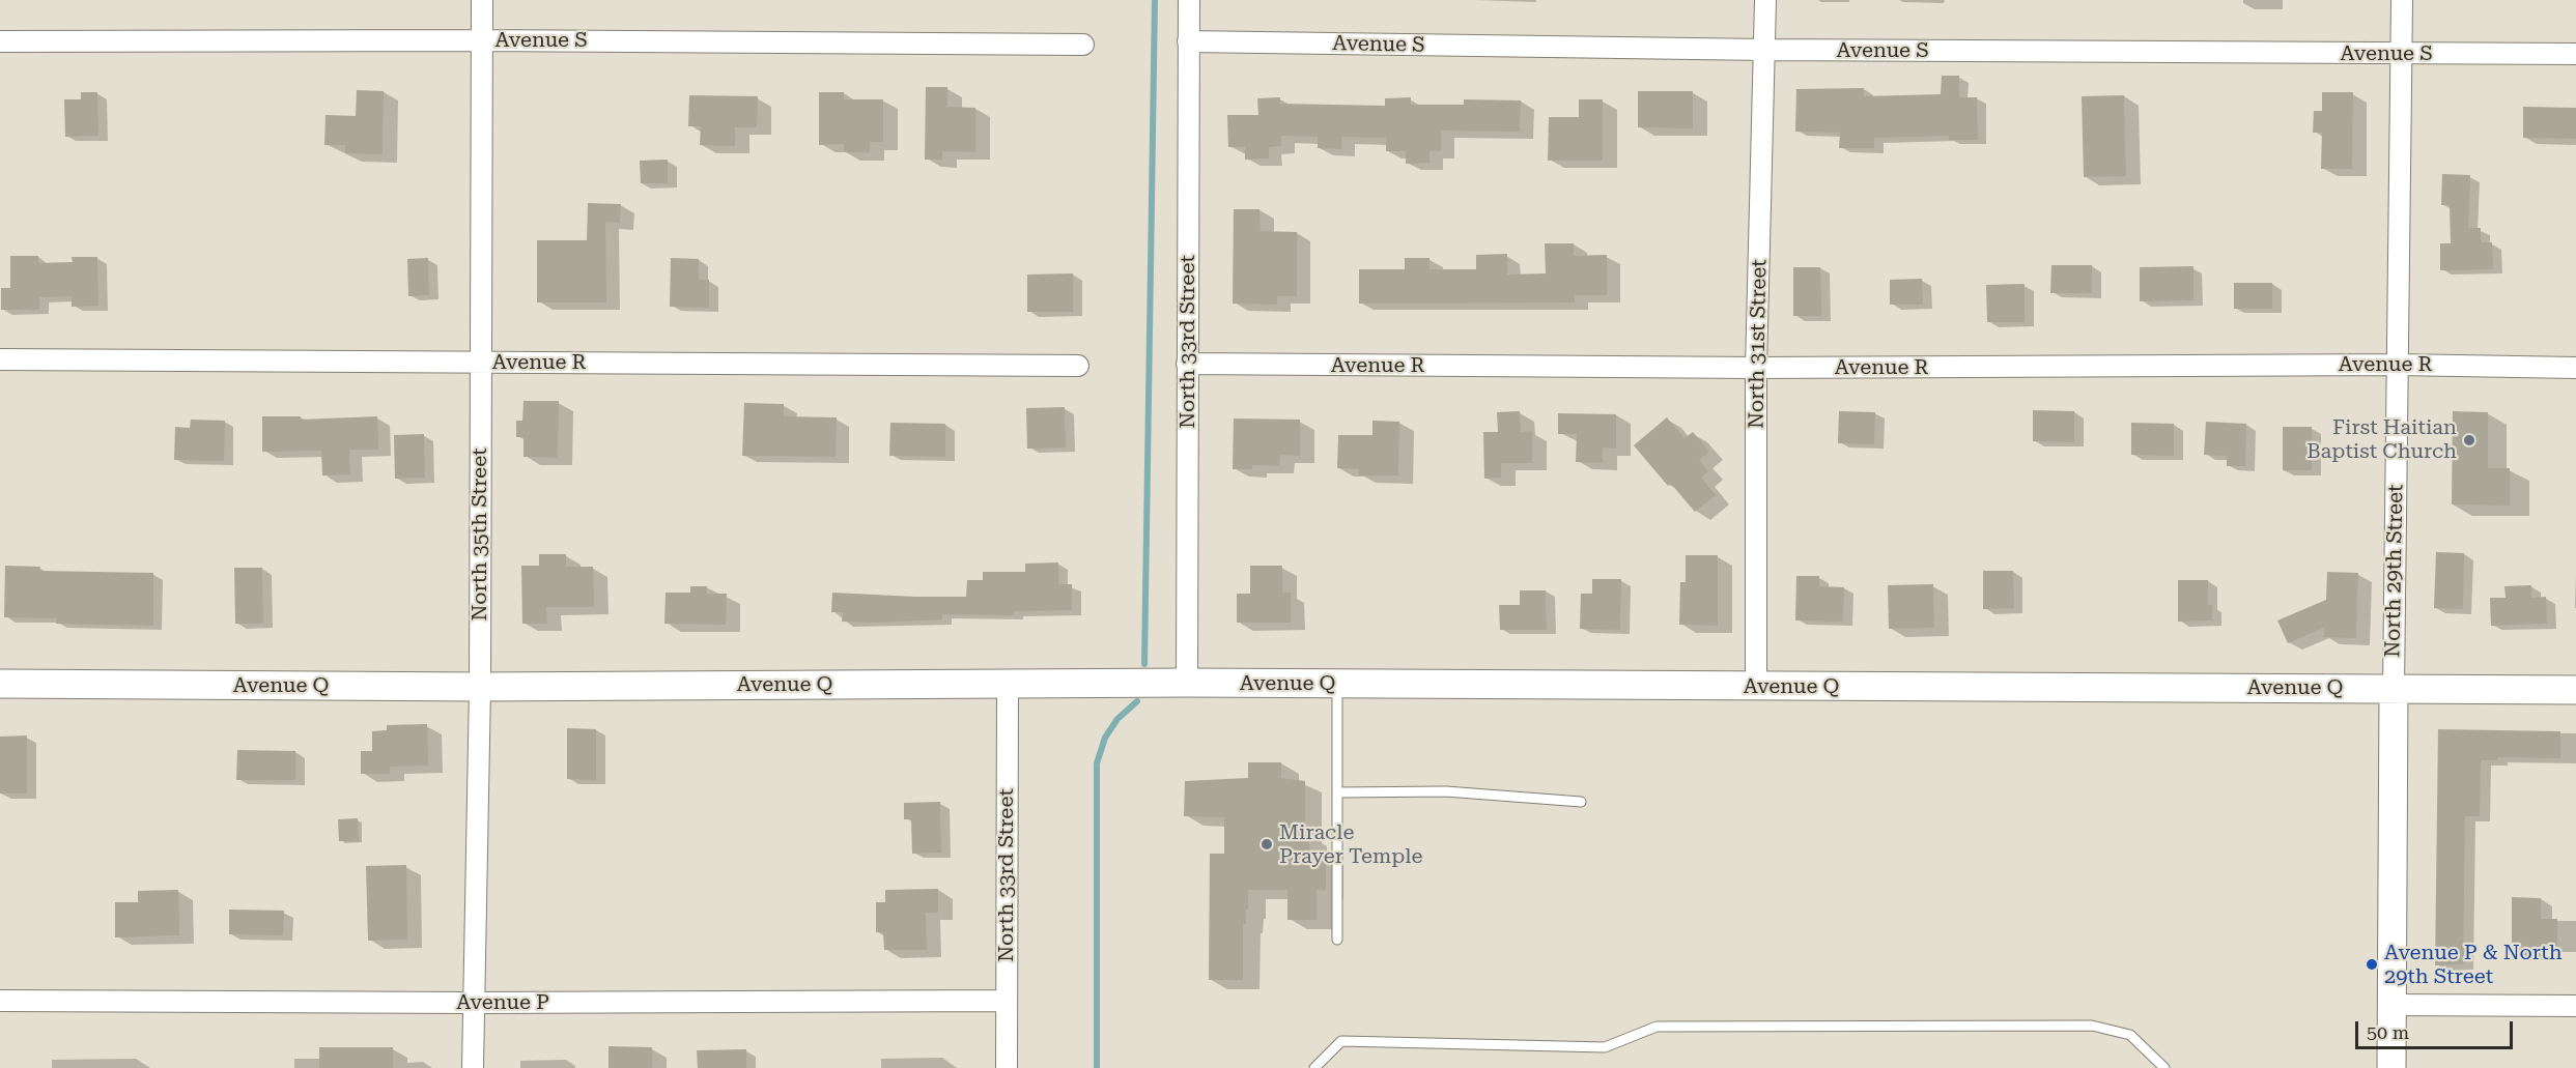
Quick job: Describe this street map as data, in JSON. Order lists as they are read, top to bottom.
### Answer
{
  "streets": {
    "street": [
      "Avenue S",
      "North 33rd Street",
      "North 31st Street",
      "Avenue R",
      "North 35th Street",
      "North 29th Street",
      "Avenue Q",
      "Avenue P"
    ]
  },
  "crossings": [
    ["Avenue S", "North 33rd Street"],
    ["Avenue S", "North 31st Street"],
    ["Avenue S", "North 35th Street"],
    ["Avenue S", "North 29th Street"],
    ["North 33rd Street", "Avenue R"],
    ["North 33rd Street", "Avenue Q"],
    ["North 33rd Street", "Avenue P"],
    ["North 31st Street", "Avenue R"],
    ["North 31st Street", "Avenue Q"],
    ["Avenue R", "North 35th Street"],
    ["Avenue R", "North 29th Street"],
    ["North 35th Street", "Avenue Q"],
    ["North 35th Street", "Avenue P"],
    ["North 29th Street", "Avenue Q"]
  ],
  "places": ["First Haitian Baptist Church", "Miracle Prayer Temple", "Avenue P & North 29th Street"],
  "scale_bar": "50 m"
}
